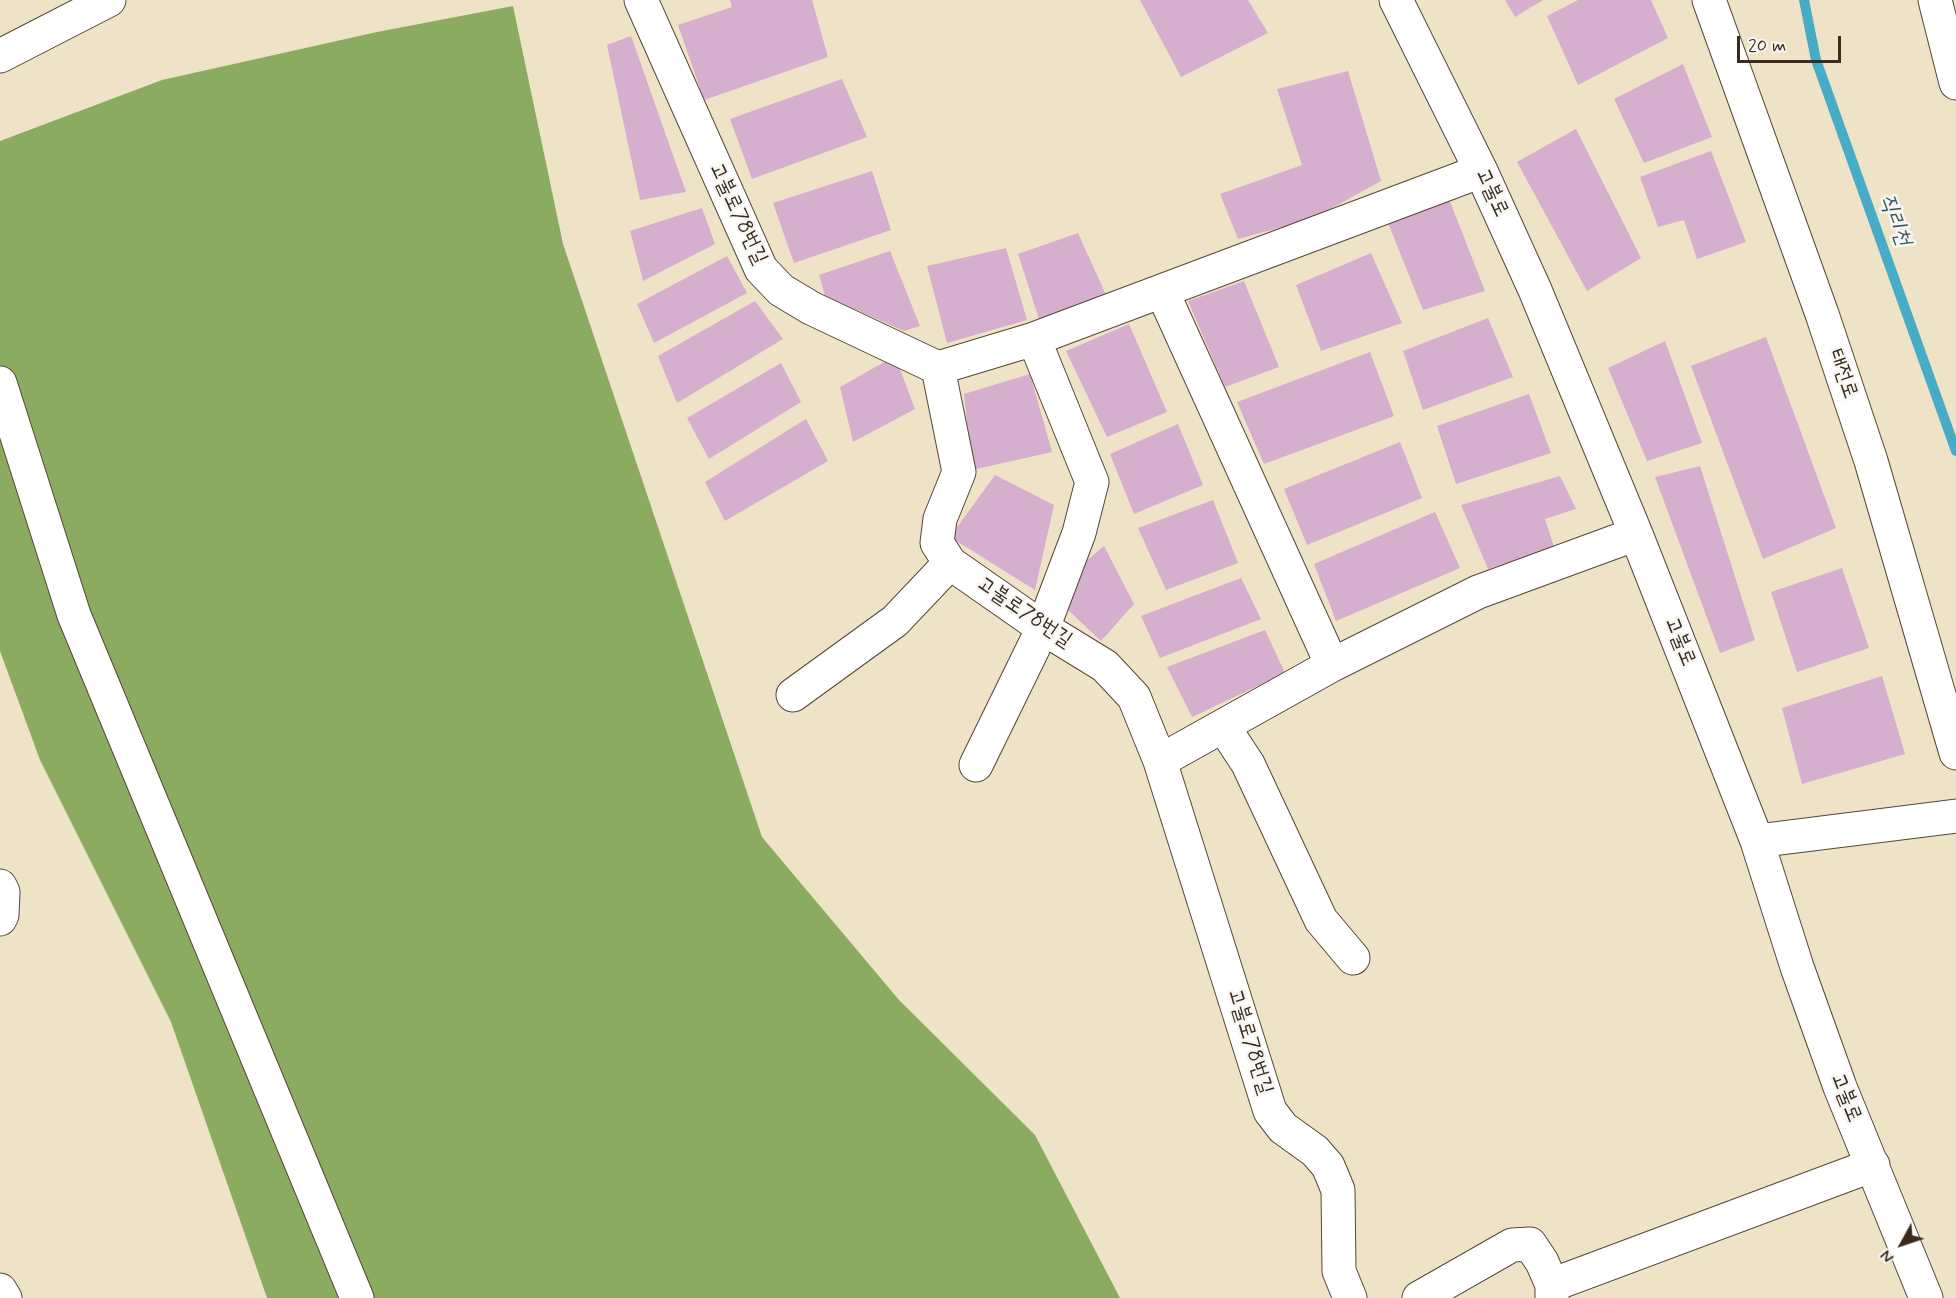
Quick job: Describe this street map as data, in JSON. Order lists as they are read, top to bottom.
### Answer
{
  "streets": {
    "main road": ["고불로", "고불로78번길", "태전로"]
  },
  "water": ["직리천"],
  "scale_bar": "20 m",
  "north": "bottom left"
}
